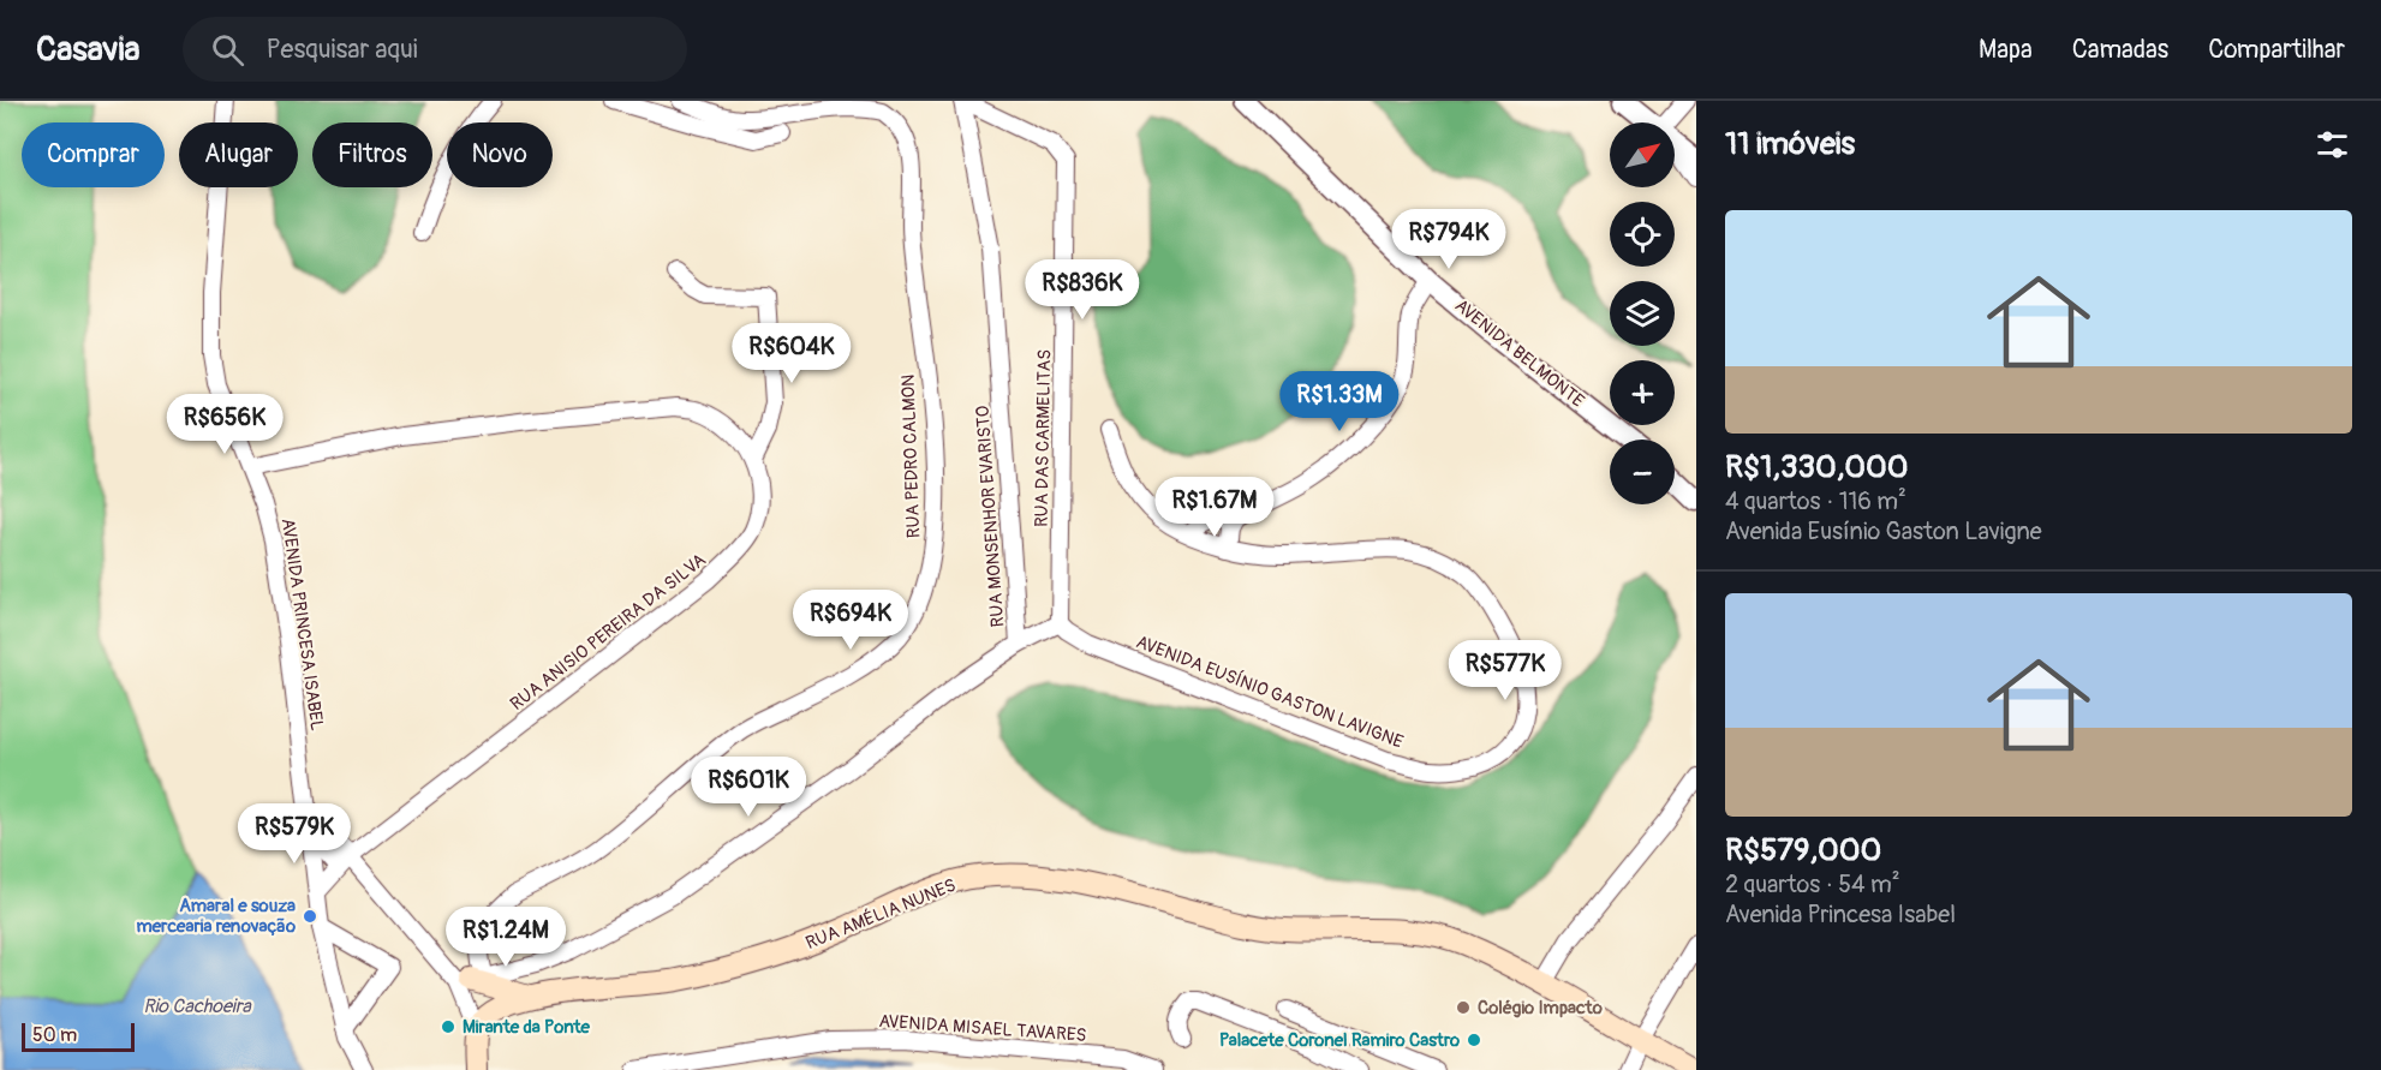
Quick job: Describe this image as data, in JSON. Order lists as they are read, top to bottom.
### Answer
{
  "streets": {
    "main road": ["RUA AMÉLIA NUNES"],
    "street": [
      "AVENIDA BELMONTE",
      "RUA DAS CARMELITAS",
      "RUA PEDRO CALMON",
      "RUA MONSENHOR EVARISTO",
      "AVENIDA PRINCESA ISABEL",
      "RUA ANISIO PEREIRA DA SILVA",
      "AVENIDA EUSÍNIO GASTON LAVIGNE",
      "AVENIDA MISAEL TAVARES"
    ]
  },
  "crossings": [
    ["RUA DAS CARMELITAS", "RUA MONSENHOR EVARISTO"],
    ["RUA DAS CARMELITAS", "AVENIDA EUSÍNIO GASTON LAVIGNE"],
    ["RUA PEDRO CALMON", "RUA MONSENHOR EVARISTO"],
    ["AVENIDA PRINCESA ISABEL", "RUA ANISIO PEREIRA DA SILVA"]
  ],
  "water": ["Rio Cachoeira"],
  "places": [
    "Amaral e souza mercearia renovação",
    "Colégio Impacto",
    "Mirante da Ponte",
    "Palacete Coronel Ramiro Castro"
  ],
  "scale_bar": "50 m",
  "north": "top right",
  "page": {
    "header": "Casavia",
    "search": "Pesquisar aqui",
    "nav": ["Mapa", "Camadas", "Compartilhar"],
    "heading": "11 imóveis",
    "map_buttons": ["+", "−"],
    "chip": [
      "Comprar",
      "Alugar",
      "Filtros",
      "Novo"
    ],
    "list": [
      {
        "name": "R$1,330,000",
        "note": "4 quartos · 116 m² · Avenida Eusínio Gaston Lavigne"
      },
      {
        "name": "R$579,000",
        "note": "2 quartos · 54 m² · Avenida Princesa Isabel"
      }
    ],
    "price": [
      "R$794K",
      "R$836K",
      "R$604K",
      "R$1.33M",
      "R$656K",
      "R$1.67M",
      "R$694K",
      "R$577K",
      "R$601K",
      "R$579K",
      "R$1.24M"
    ],
    "scale": "50 m"
  }
}
